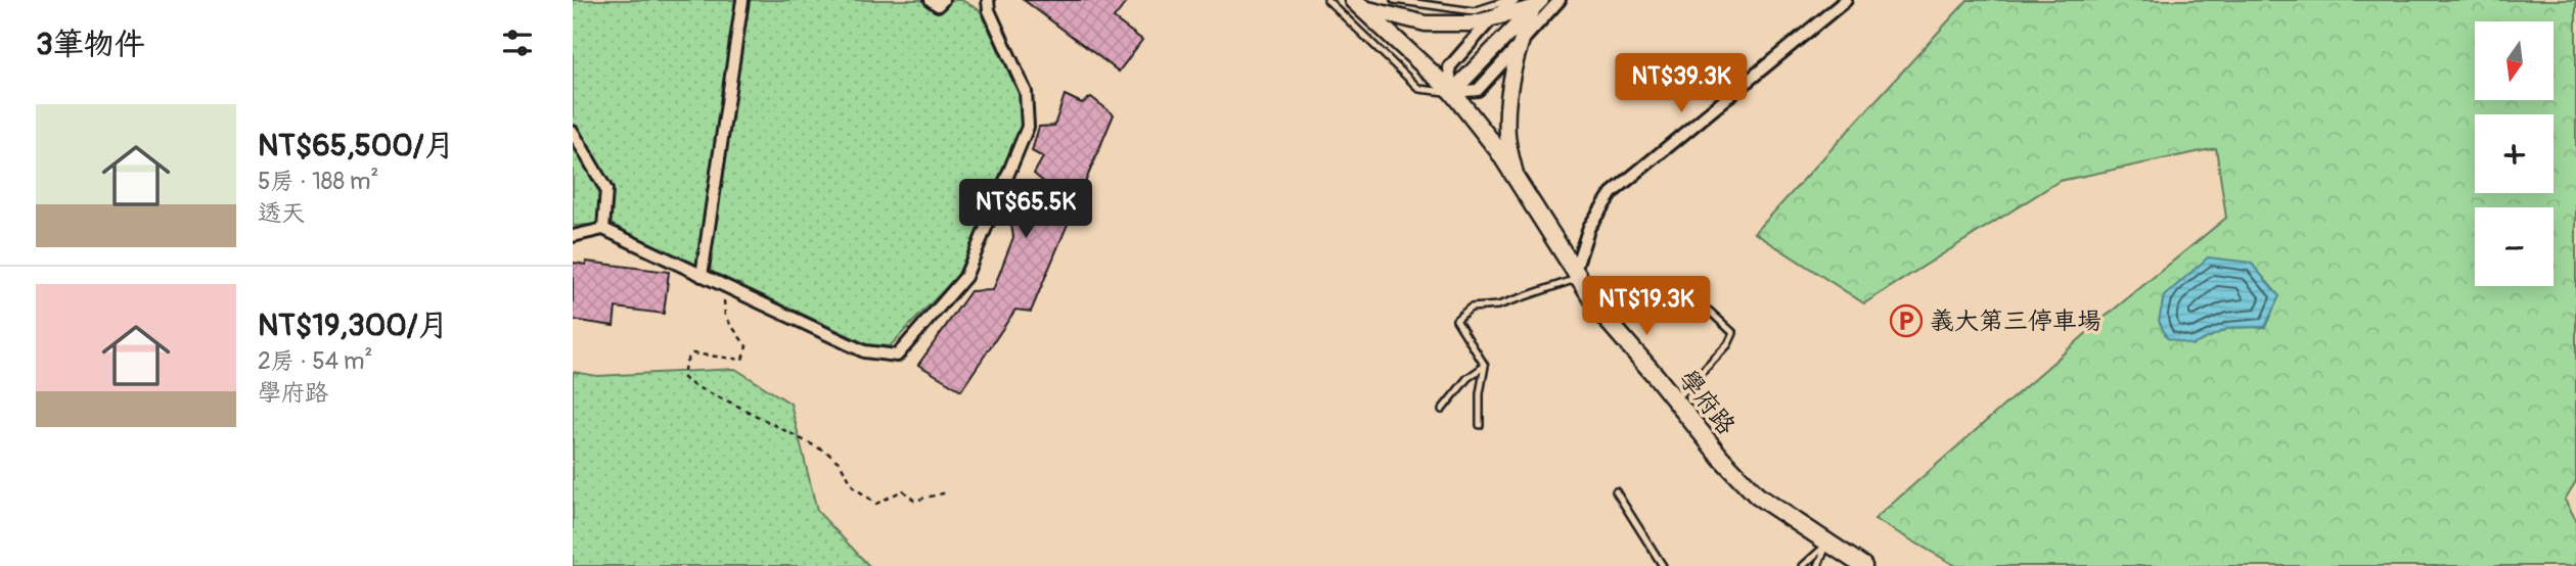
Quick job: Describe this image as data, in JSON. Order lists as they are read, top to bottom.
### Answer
{
  "streets": {
    "main road": ["學府路"]
  },
  "places": {
    "parking": ["義大第三停車場"]
  },
  "north": "bottom",
  "page": {
    "heading": "3筆物件",
    "map_buttons": ["+", "−"],
    "price": ["NT$39.3K", "NT$65.5K", "NT$19.3K"],
    "list": [
      {
        "name": "NT$65,500/月",
        "note": "5房 · 188 m² · 透天"
      },
      {
        "name": "NT$19,300/月",
        "note": "2房 · 54 m² · 學府路"
      }
    ]
  }
}
